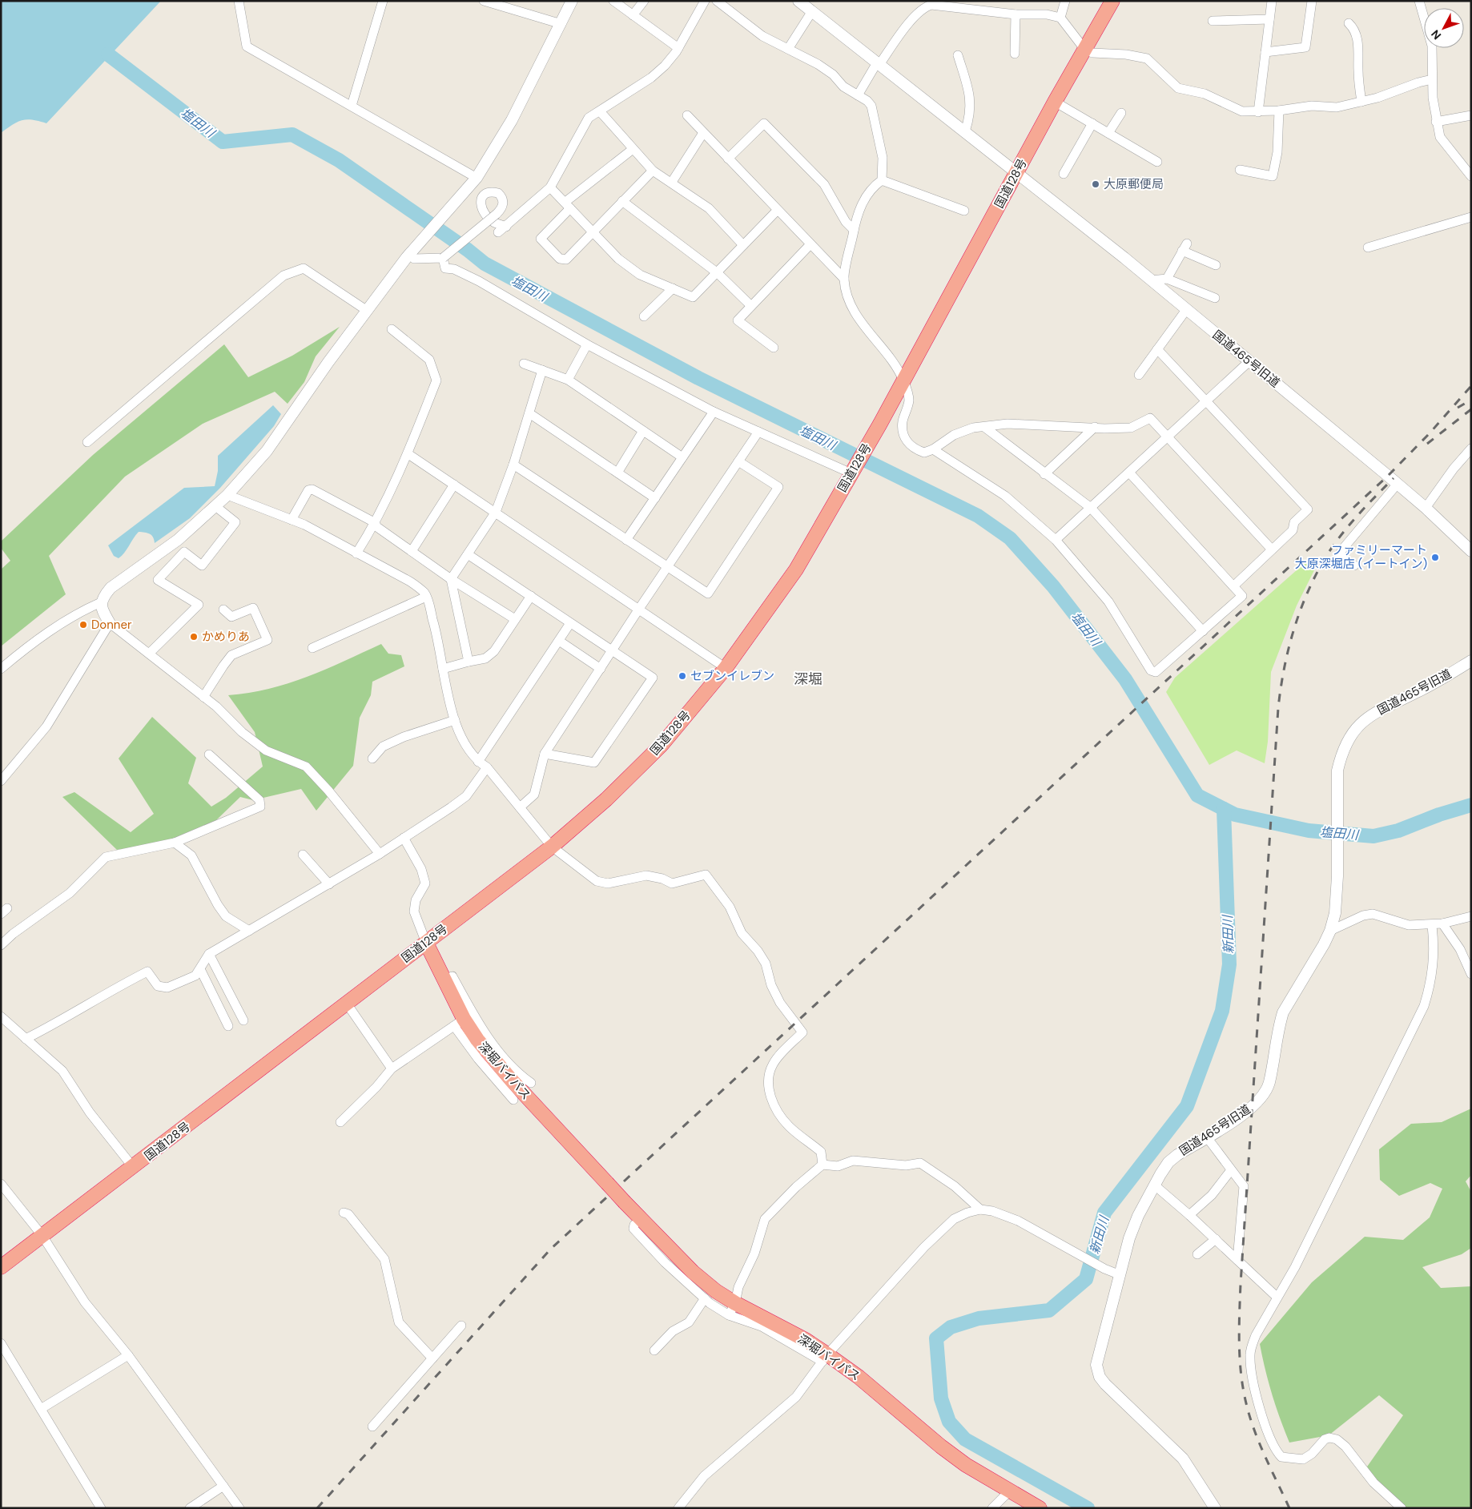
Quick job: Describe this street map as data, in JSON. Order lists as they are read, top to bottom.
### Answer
{
  "streets": {
    "highway": ["国道128号", "深堀バイパス"],
    "street": ["国道465号旧道"]
  },
  "crossings": [
    ["国道128号", "国道465号旧道"],
    ["国道128号", "深堀バイパス"]
  ],
  "districts": ["深堀"],
  "water": ["塩田川", "新田川"],
  "places": [
    "大原郵便局",
    "ファミリーマート 大原深堀店 (イートイン)",
    "Donner",
    "かめりあ",
    "セブンイレブン"
  ],
  "north": "bottom left"
}
